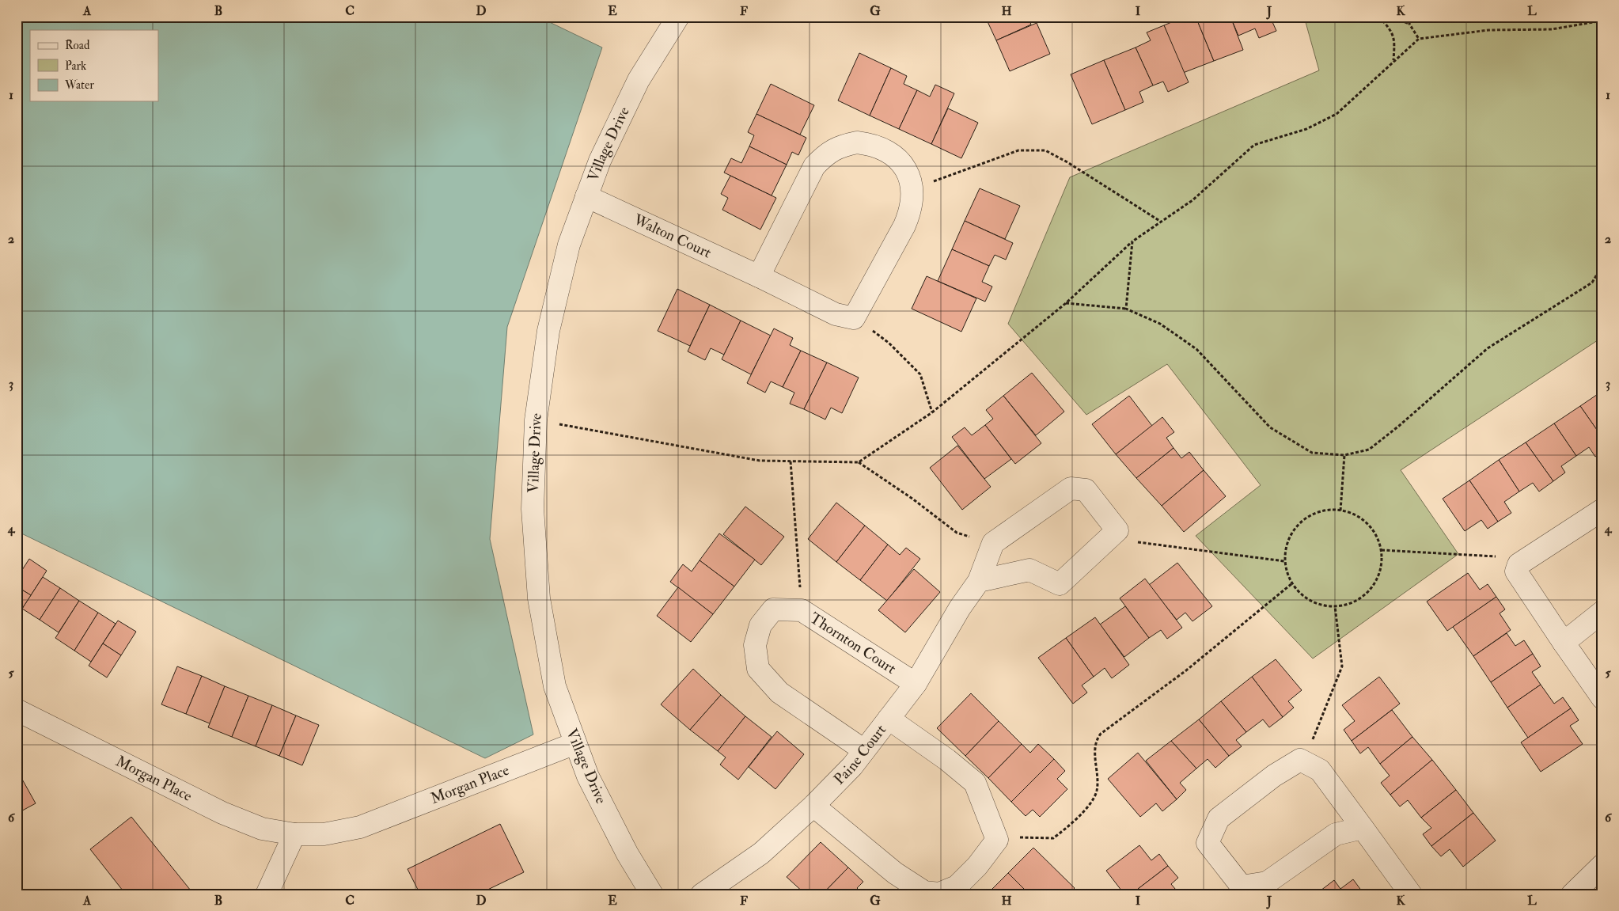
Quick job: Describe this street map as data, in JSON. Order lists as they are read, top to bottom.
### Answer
{
  "streets": {
    "street": [
      "Village Drive",
      "Walton Court",
      "Thornton Court",
      "Paine Court",
      "Morgan Place"
    ]
  },
  "crossings": [
    ["Village Drive", "Walton Court"],
    ["Village Drive", "Morgan Place"],
    ["Thornton Court", "Paine Court"]
  ],
  "legend": ["Road", "Park", "Water"],
  "grid": {
    "columns": [
      "A",
      "B",
      "C",
      "D",
      "E",
      "F",
      "G",
      "H",
      "I",
      "J",
      "K",
      "L"
    ],
    "rows": [
      "1",
      "2",
      "3",
      "4",
      "5",
      "6"
    ]
  }
}
